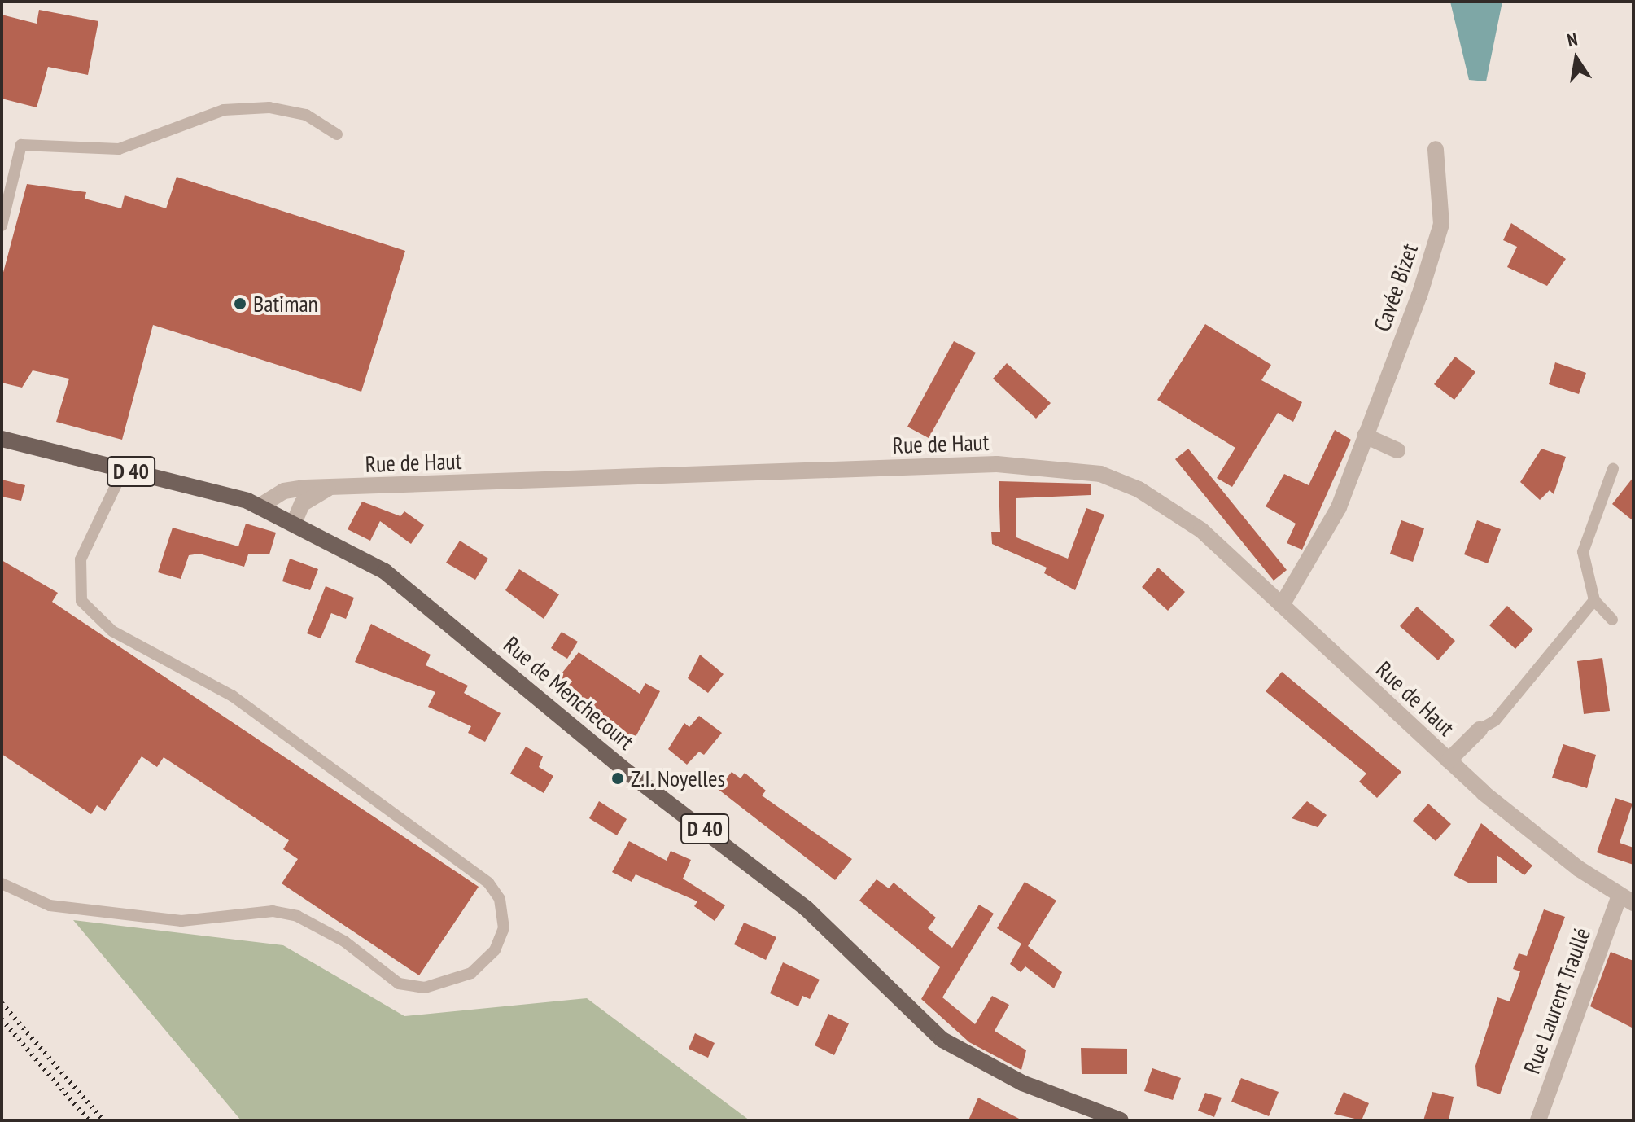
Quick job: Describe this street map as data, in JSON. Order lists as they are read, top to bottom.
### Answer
{
  "streets": {
    "main road": ["D 40", "Rue de Menchecourt"],
    "street": ["Cavée Bizet", "Rue de Haut", "Rue Laurent Traullé"]
  },
  "crossings": [
    ["Cavée Bizet", "Rue de Haut"],
    ["Rue de Haut", "Rue de Menchecourt"],
    ["Rue de Haut", "Rue Laurent Traullé"]
  ],
  "places": ["Batiman", "Z.I. Noyelles"],
  "north": "top"
}
